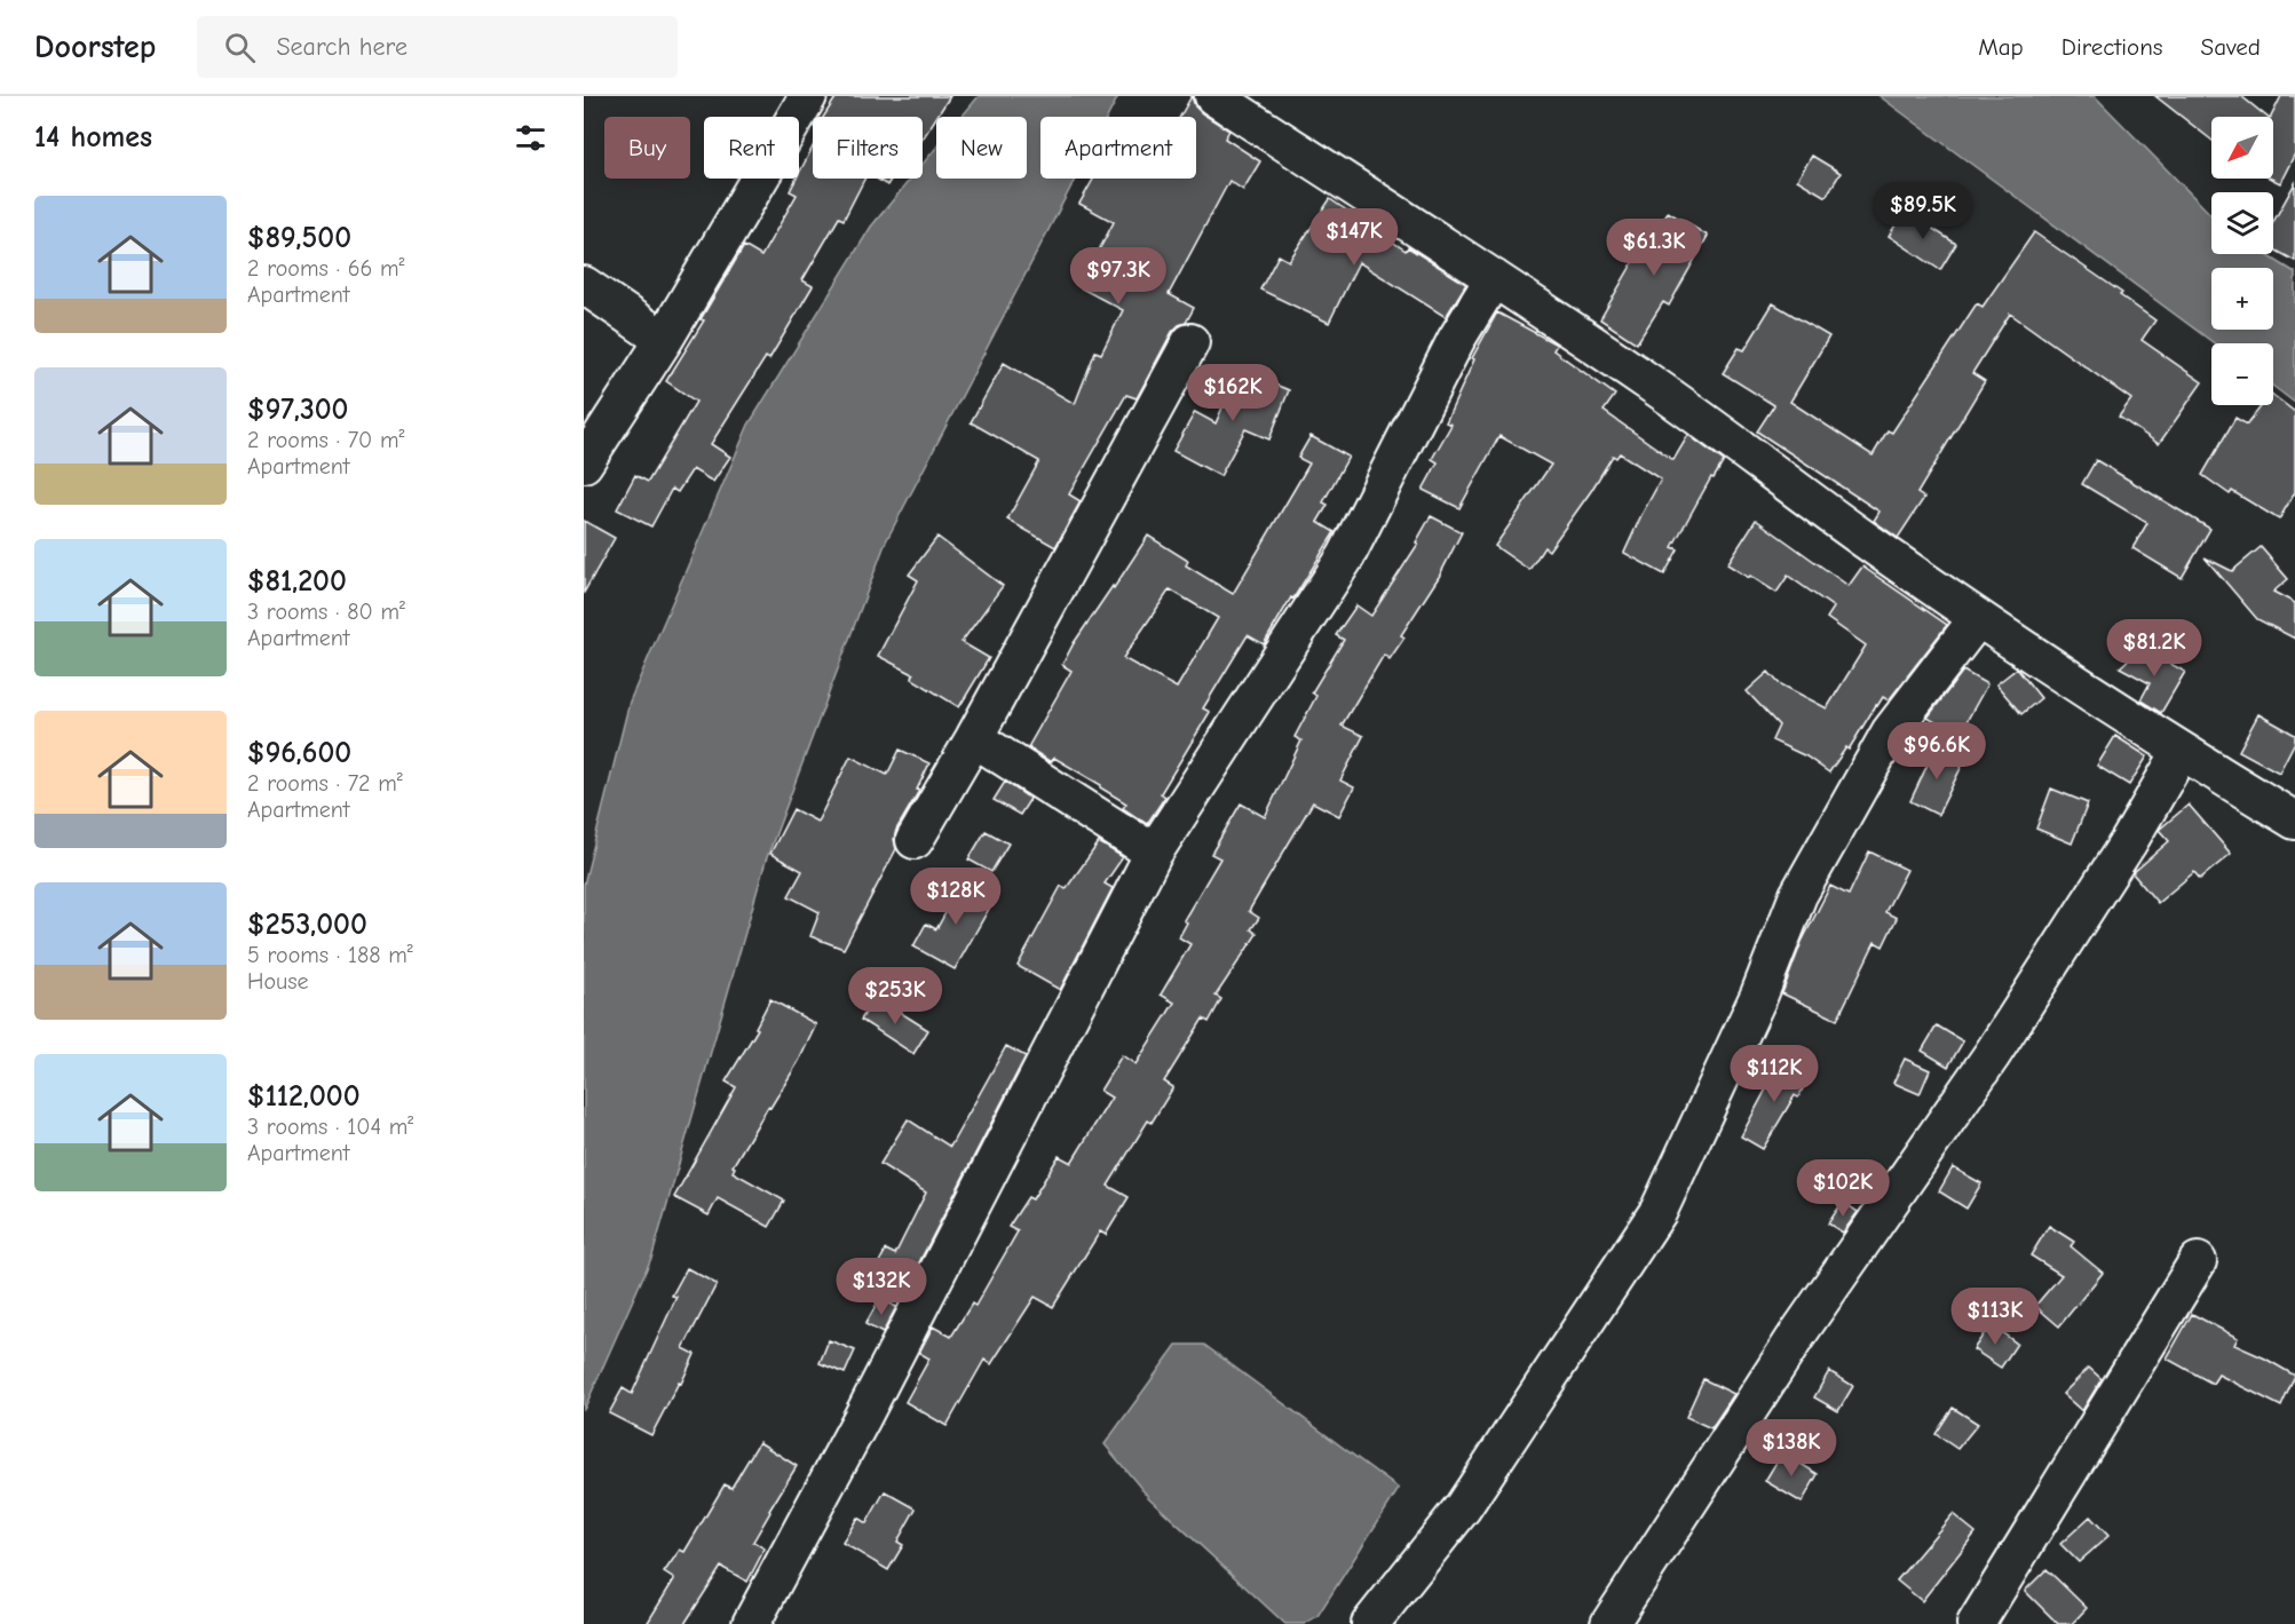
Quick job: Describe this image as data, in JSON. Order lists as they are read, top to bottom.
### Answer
{
  "north": "bottom left",
  "page": {
    "header": "Doorstep",
    "search": "Search here",
    "nav": ["Map", "Directions", "Saved"],
    "heading": "14 homes",
    "map_buttons": ["+", "−"],
    "chip": [
      "Buy",
      "Rent",
      "Filters",
      "New",
      "Apartment"
    ],
    "list": [
      {
        "name": "$89,500",
        "note": "2 rooms · 66 m² · Apartment"
      },
      {
        "name": "$97,300",
        "note": "2 rooms · 70 m² · Apartment"
      },
      {
        "name": "$81,200",
        "note": "3 rooms · 80 m² · Apartment"
      },
      {
        "name": "$96,600",
        "note": "2 rooms · 72 m² · Apartment"
      },
      {
        "name": "$253,000",
        "note": "5 rooms · 188 m² · House"
      },
      {
        "name": "$112,000",
        "note": "3 rooms · 104 m² · Apartment"
      }
    ],
    "price": [
      "$89.5K",
      "$147K",
      "$61.3K",
      "$97.3K",
      "$162K",
      "$81.2K",
      "$96.6K",
      "$128K",
      "$253K",
      "$112K",
      "$102K",
      "$132K",
      "$113K",
      "$138K"
    ]
  }
}
